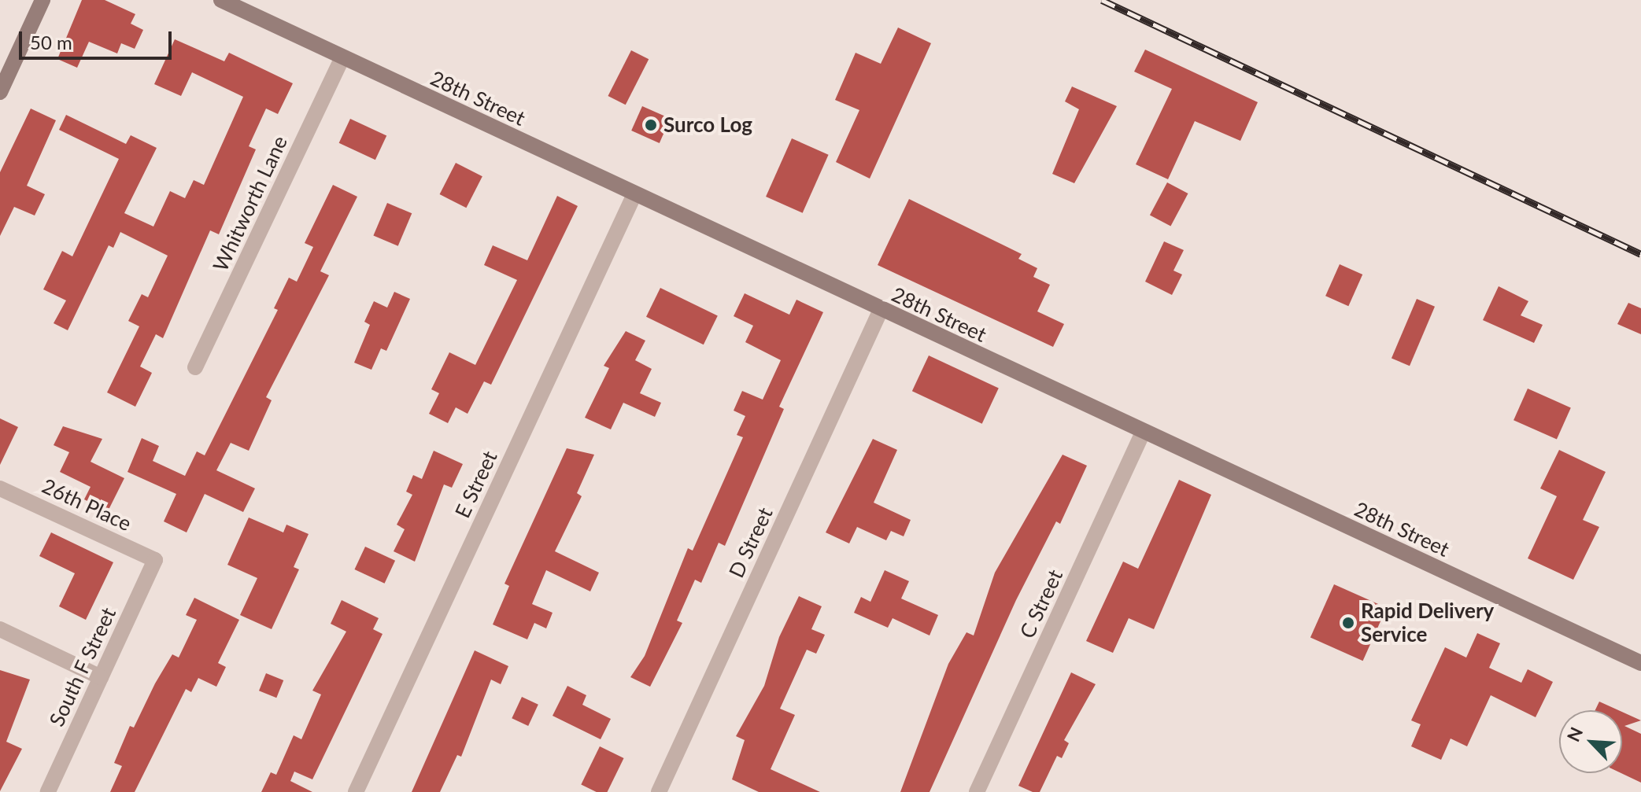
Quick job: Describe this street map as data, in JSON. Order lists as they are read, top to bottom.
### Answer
{
  "streets": {
    "main road": ["28th Street"],
    "street": [
      "Whitworth Lane",
      "E Street",
      "26th Place",
      "D Street",
      "C Street",
      "South F Street"
    ]
  },
  "crossings": [
    ["28th Street", "Whitworth Lane"],
    ["28th Street", "E Street"],
    ["28th Street", "D Street"],
    ["28th Street", "C Street"],
    ["26th Place", "South F Street"]
  ],
  "places": ["Surco Log", "Rapid Delivery Service"],
  "scale_bar": "50 m",
  "north": "top left"
}
